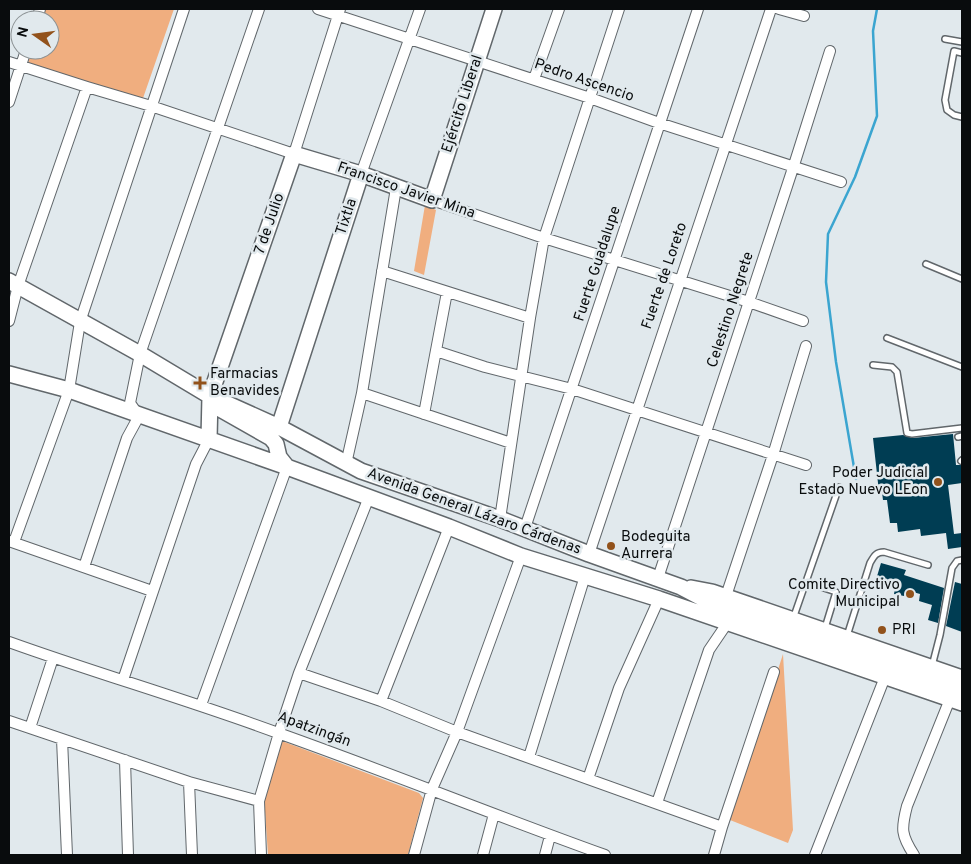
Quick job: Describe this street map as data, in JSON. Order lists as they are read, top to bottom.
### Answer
{
  "streets": {
    "street": [
      "Pedro Ascencio",
      "Ejército Liberal",
      "Francisco Javier Mina",
      "Tixtla",
      "7 de Julio",
      "Fuerte Guadalupe",
      "Fuerte de Loreto",
      "Celestino Negrete",
      "Avenida General Lázaro Cárdenas",
      "Apatzingán"
    ]
  },
  "crossings": [
    ["Pedro Ascencio", "Ejército Liberal"],
    ["Pedro Ascencio", "Tixtla"],
    ["Pedro Ascencio", "7 de Julio"],
    ["Pedro Ascencio", "Fuerte Guadalupe"],
    ["Pedro Ascencio", "Fuerte de Loreto"],
    ["Pedro Ascencio", "Celestino Negrete"],
    ["Ejército Liberal", "Francisco Javier Mina"],
    ["Francisco Javier Mina", "Tixtla"],
    ["Francisco Javier Mina", "7 de Julio"],
    ["Francisco Javier Mina", "Fuerte Guadalupe"],
    ["Francisco Javier Mina", "Fuerte de Loreto"],
    ["Francisco Javier Mina", "Celestino Negrete"],
    ["Tixtla", "Avenida General Lázaro Cárdenas"],
    ["7 de Julio", "Avenida General Lázaro Cárdenas"],
    ["Fuerte Guadalupe", "Avenida General Lázaro Cárdenas"],
    ["Fuerte de Loreto", "Avenida General Lázaro Cárdenas"],
    ["Celestino Negrete", "Avenida General Lázaro Cárdenas"]
  ],
  "places": {
    "health": ["Farmacias Benavides"],
    "other": [
      "Poder Judicial Estado Nuevo LEon",
      "Bodeguita Aurrera",
      "Comite Directivo Municipal",
      "PRI"
    ]
  },
  "north": "left"
}
